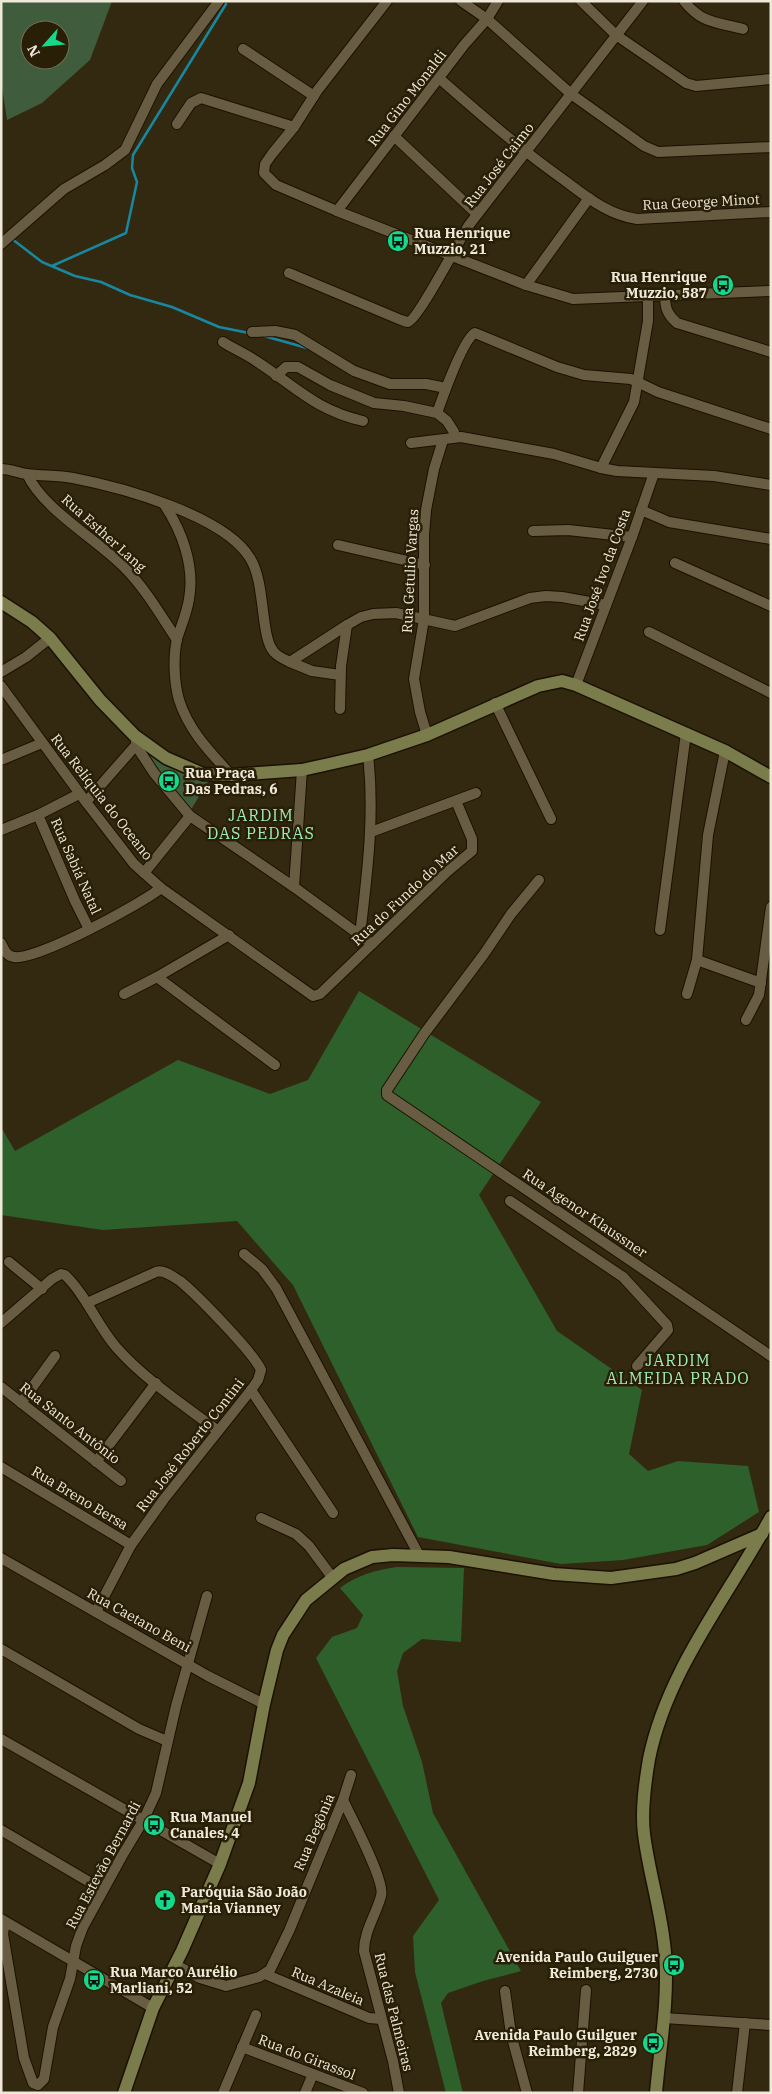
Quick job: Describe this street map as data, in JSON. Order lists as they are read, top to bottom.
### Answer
{
  "streets": {
    "street": [
      "Rua Gino Monaldi",
      "Rua José Caimo",
      "Rua George Minot",
      "Rua Esther Lang",
      "Rua Getulio Vargas",
      "Rua José Ivo da Costa",
      "Rua Relíquia do Oceano",
      "Rua Sabiá Natal",
      "Rua do Fundo do Mar",
      "Rua Agenor Klaussner",
      "Rua Santo Antônio",
      "Rua José Roberto Contini",
      "Rua Breno Bersa",
      "Rua Caetano Beni",
      "Rua Begônia",
      "Rua Estevão Bernardi",
      "Rua Azaleia",
      "Rua das Palmeiras",
      "Rua do Girassol"
    ]
  },
  "crossings": [
    ["Rua Gino Monaldi", "Rua George Minot"],
    ["Rua José Caimo", "Rua George Minot"],
    ["Rua Relíquia do Oceano", "Rua do Fundo do Mar"],
    ["Rua José Roberto Contini", "Rua Breno Bersa"],
    ["Rua Breno Bersa", "Rua Caetano Beni"],
    ["Rua Caetano Beni", "Rua Estevão Bernardi"],
    ["Rua Begônia", "Rua Azaleia"],
    ["Rua Begônia", "Rua das Palmeiras"],
    ["Rua Azaleia", "Rua das Palmeiras"]
  ],
  "districts": ["JARDIM DAS PEDRAS", "JARDIM ALMEIDA PRADO"],
  "places": {
    "bus stop": [
      "Rua Henrique Muzzio, 21",
      "Rua Henrique Muzzio, 587",
      "Rua Praça Das Pedras, 6",
      "Rua Manuel Canales, 4",
      "Avenida Paulo Guilguer Reimberg, 2730",
      "Rua Marco Aurélio Marliani, 52",
      "Avenida Paulo Guilguer Reimberg, 2829"
    ],
    "church": ["Paróquia São João Maria Vianney"]
  },
  "north": "bottom left"
}
